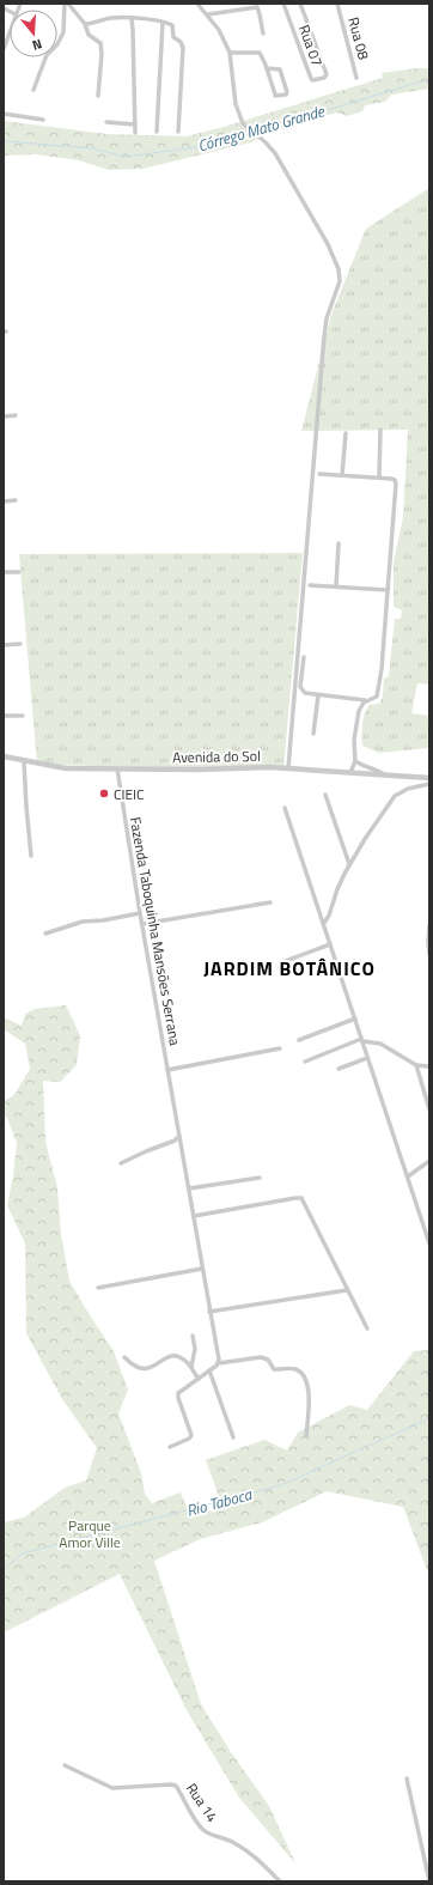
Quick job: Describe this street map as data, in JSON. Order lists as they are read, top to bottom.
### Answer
{
  "streets": {
    "street": [
      "Rua 08",
      "Rua 07",
      "Avenida do Sol",
      "Fazenda Taboquinha Mansões Serrana",
      "Rua 14"
    ]
  },
  "crossings": [
    ["Avenida do Sol", "Fazenda Taboquinha Mansões Serrana"]
  ],
  "districts": ["JARDIM BOTÂNICO"],
  "water": ["Córrego Mato Grande", "Rio Taboca"],
  "parks": ["Parque Amor Ville"],
  "places": ["CIEIC"],
  "north": "bottom"
}
